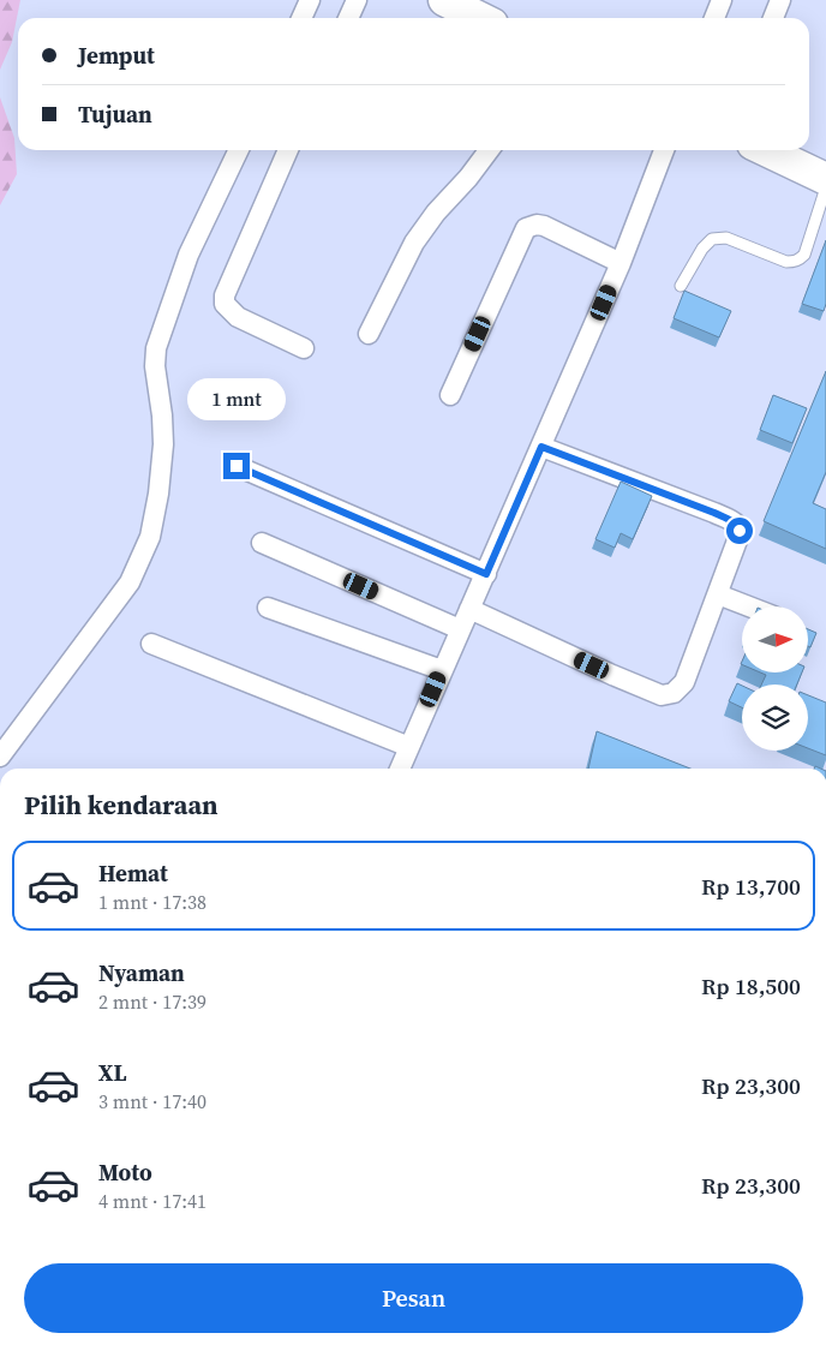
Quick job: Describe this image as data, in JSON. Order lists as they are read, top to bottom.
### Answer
{
  "north": "right",
  "page": {
    "banner": ["Jemput", "Tujuan"],
    "bubble": "1 mnt",
    "heading": "Pilih kendaraan",
    "list": [
      {
        "name": "Hemat",
        "note": "1 mnt · 17:38",
        "value": "Rp 13,700"
      },
      {
        "name": "Nyaman",
        "note": "2 mnt · 17:39",
        "value": "Rp 18,500"
      },
      {
        "name": "XL",
        "note": "3 mnt · 17:40",
        "value": "Rp 23,300"
      },
      {
        "name": "Moto",
        "note": "4 mnt · 17:41",
        "value": "Rp 23,300"
      }
    ],
    "buttons": "Pesan"
  }
}
